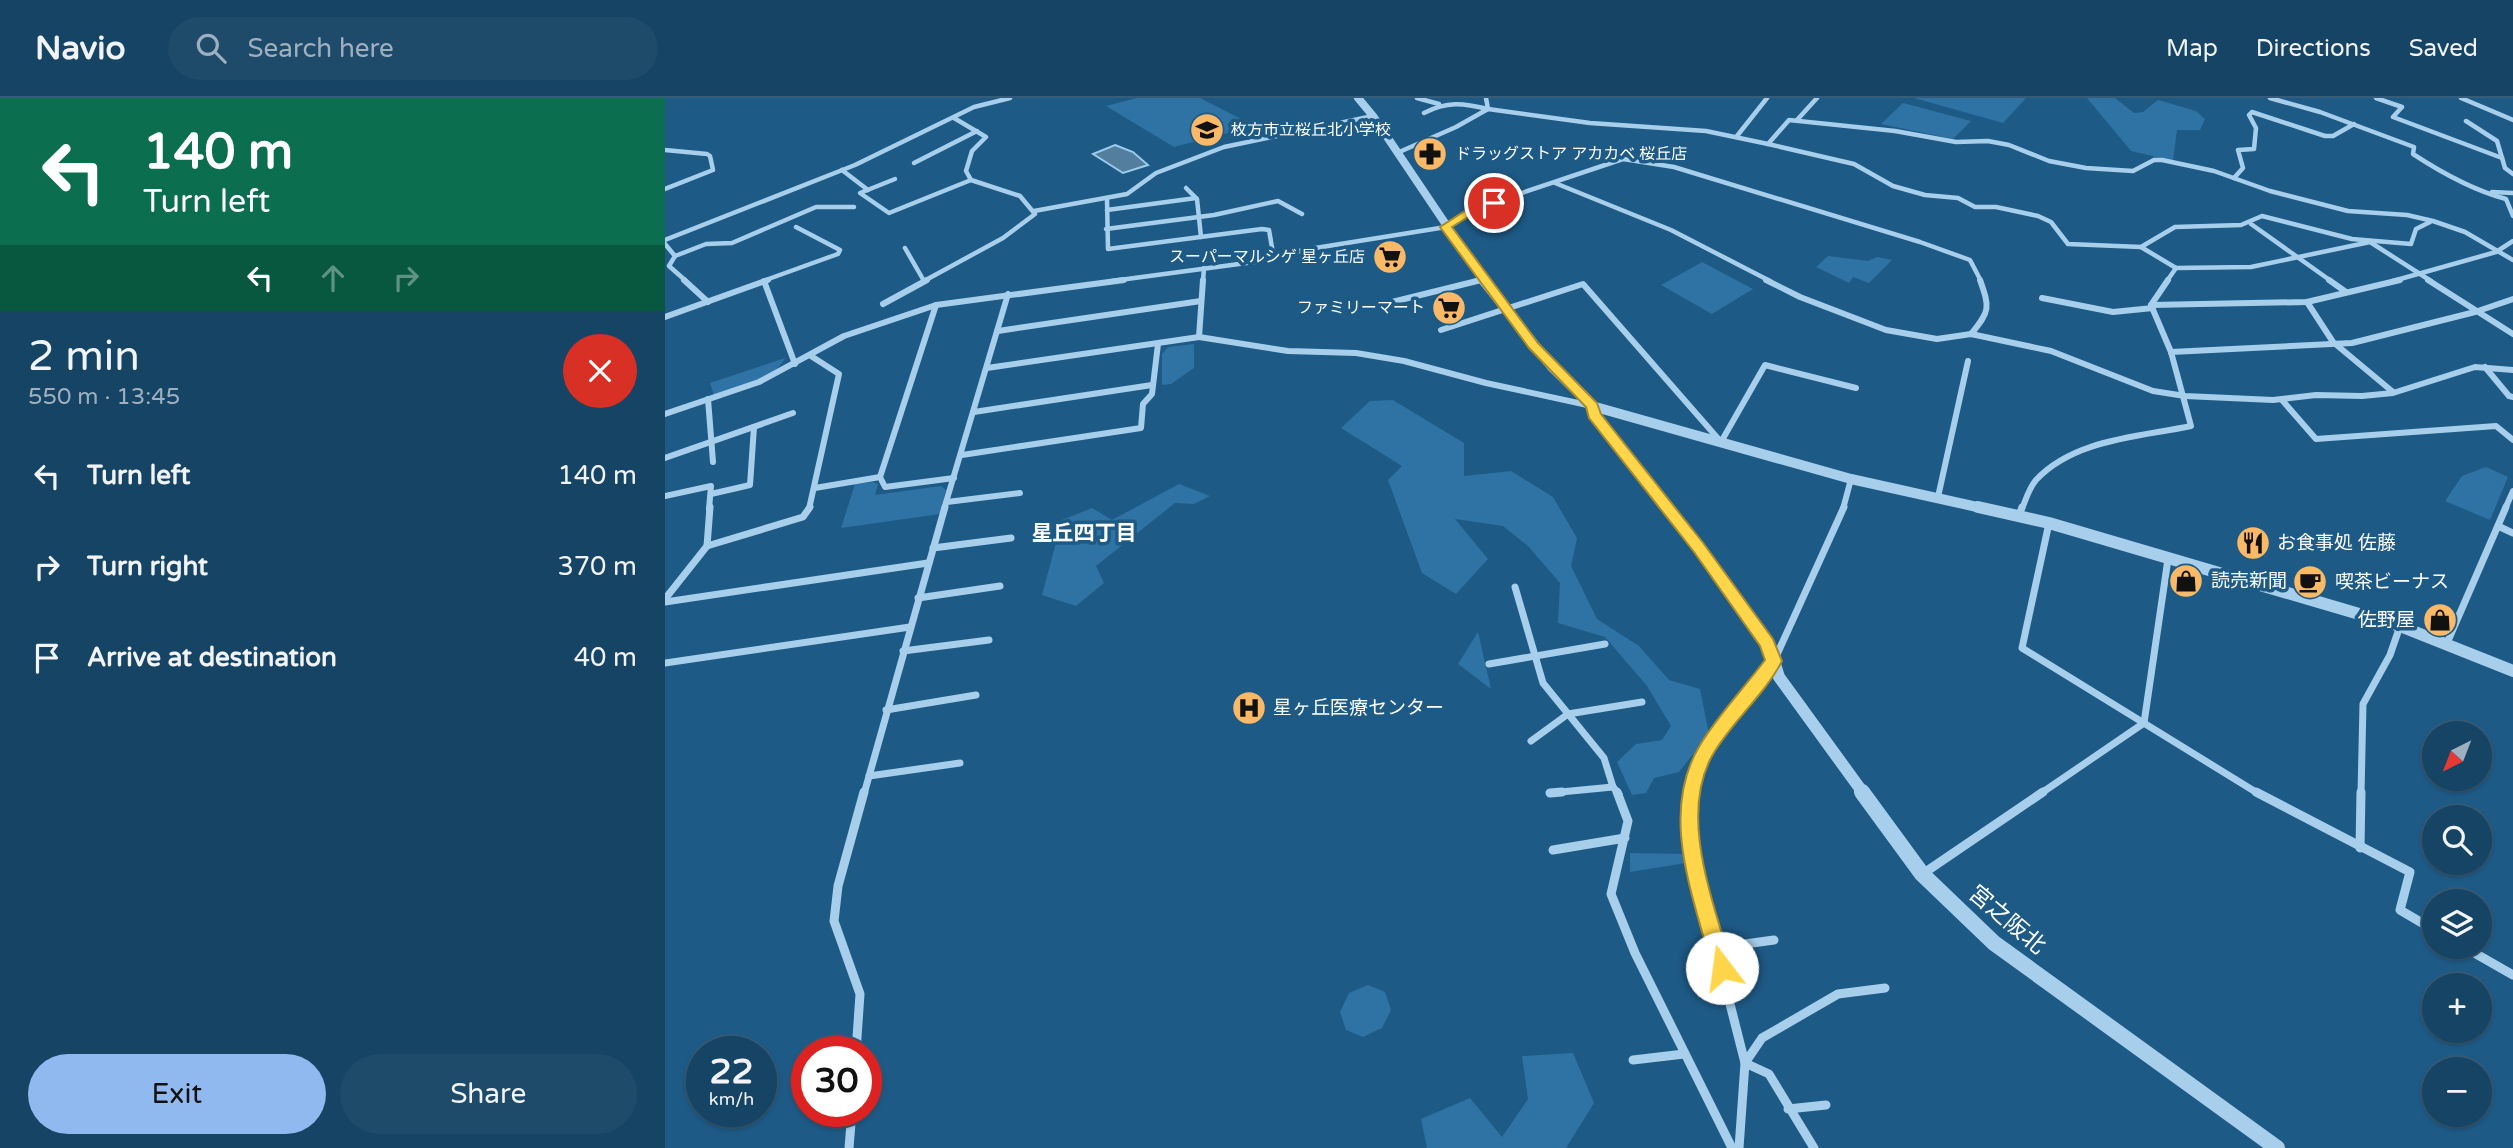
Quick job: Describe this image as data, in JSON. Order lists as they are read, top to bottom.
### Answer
{
  "streets": {
    "street": ["宮之阪北"]
  },
  "districts": ["星丘四丁目"],
  "places": {
    "school or university": ["枚方市立桜丘北小学校"],
    "pharmacy": ["ドラッグストア アカカベ 桜丘店"],
    "supermarket": ["スーパーマルシゲ 星ヶ丘店", "ファミリーマート"],
    "restaurant": ["お食事処 佐藤"],
    "shop": ["読売新聞", "佐野屋"],
    "cafe": ["喫茶ビーナス"],
    "hospital": ["星ヶ丘医療センター"]
  },
  "north": "bottom left",
  "page": {
    "header": "Navio",
    "search": "Search here",
    "nav": ["Map", "Directions", "Saved"],
    "turn": ["140 m", "Turn left"],
    "heading": ["2 min", "550 m · 13:45"],
    "list": [
      {
        "name": "Turn left",
        "value": "140 m"
      },
      {
        "name": "Turn right",
        "value": "370 m"
      },
      {
        "name": "Arrive at destination",
        "value": "40 m"
      }
    ],
    "map_buttons": ["+", "−"],
    "speed": "22 km/h",
    "limit": "30",
    "buttons": ["Exit", "Share"]
  }
}
